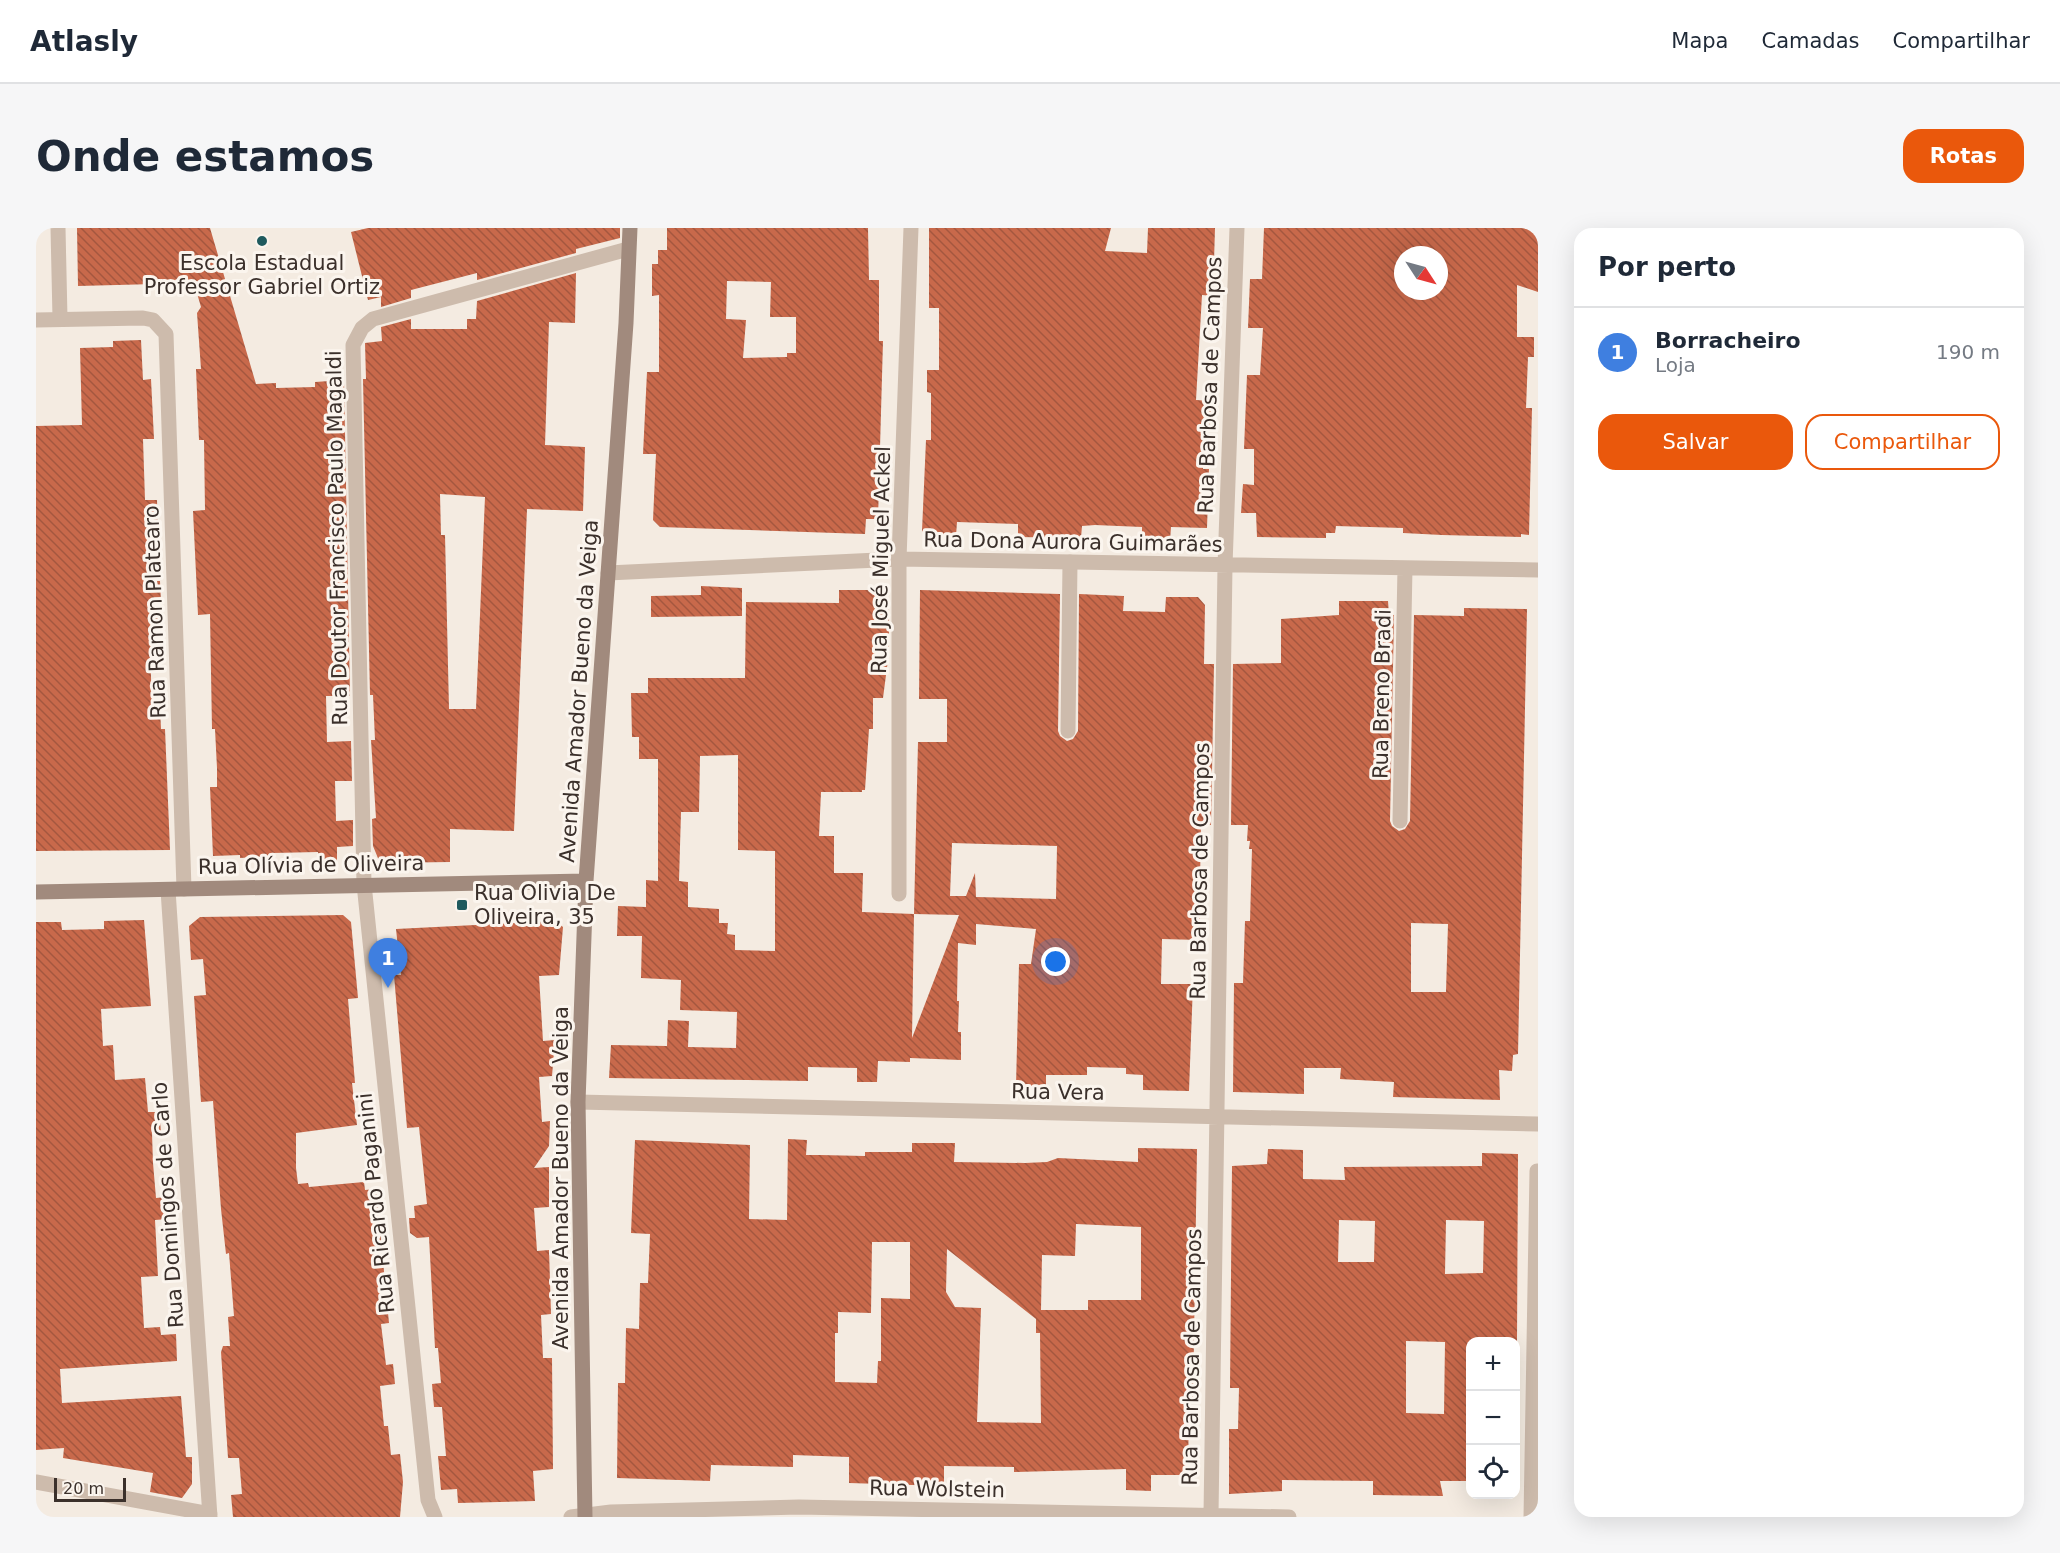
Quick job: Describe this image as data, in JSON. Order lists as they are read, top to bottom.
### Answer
{
  "streets": {
    "main road": ["Avenida Amador Bueno da Veiga", "Rua Olívia de Oliveira"],
    "street": [
      "Rua Barbosa de Campos",
      "Rua Doutor Francisco Paulo Magaldi",
      "Rua Dona Aurora Guimarães",
      "Rua José Miguel Ackel",
      "Rua Ramon Platearo",
      "Rua Breno Bradi",
      "Rua Vera",
      "Rua Ricardo Paganini",
      "Rua Domingos de Carlo",
      "Rua Wolstein"
    ]
  },
  "crossings": [
    ["Rua Barbosa de Campos", "Rua Dona Aurora Guimarães"],
    ["Rua Barbosa de Campos", "Rua Vera"],
    ["Rua Barbosa de Campos", "Rua Wolstein"],
    ["Rua Doutor Francisco Paulo Magaldi", "Avenida Amador Bueno da Veiga"],
    ["Rua Doutor Francisco Paulo Magaldi", "Rua Olívia de Oliveira"],
    ["Rua Doutor Francisco Paulo Magaldi", "Rua Ricardo Paganini"],
    ["Rua Dona Aurora Guimarães", "Rua José Miguel Ackel"],
    ["Rua Dona Aurora Guimarães", "Avenida Amador Bueno da Veiga"],
    ["Rua Dona Aurora Guimarães", "Rua Breno Bradi"],
    ["Rua Ramon Platearo", "Rua Olívia de Oliveira"],
    ["Avenida Amador Bueno da Veiga", "Rua Olívia de Oliveira"],
    ["Avenida Amador Bueno da Veiga", "Rua Vera"],
    ["Avenida Amador Bueno da Veiga", "Rua Wolstein"],
    ["Rua Olívia de Oliveira", "Rua Ricardo Paganini"],
    ["Rua Olívia de Oliveira", "Rua Domingos de Carlo"]
  ],
  "places": {
    "other": ["Escola Estadual Professor Gabriel Ortiz"],
    "transit": ["Rua Olivia De Oliveira, 35"]
  },
  "scale_bar": "20 m",
  "north": "bottom right",
  "page": {
    "header": "Atlasly",
    "nav": ["Mapa", "Camadas", "Compartilhar"],
    "buttons": [
      "Rotas",
      ["Salvar", "Compartilhar"]
    ],
    "title": "Onde estamos",
    "heading": "Por perto",
    "list": [
      {
        "mark": "1",
        "name": "Borracheiro",
        "note": "Loja",
        "value": "190 m"
      }
    ],
    "pins": "1",
    "map_buttons": ["+", "−"],
    "scale": "20 m"
  }
}
